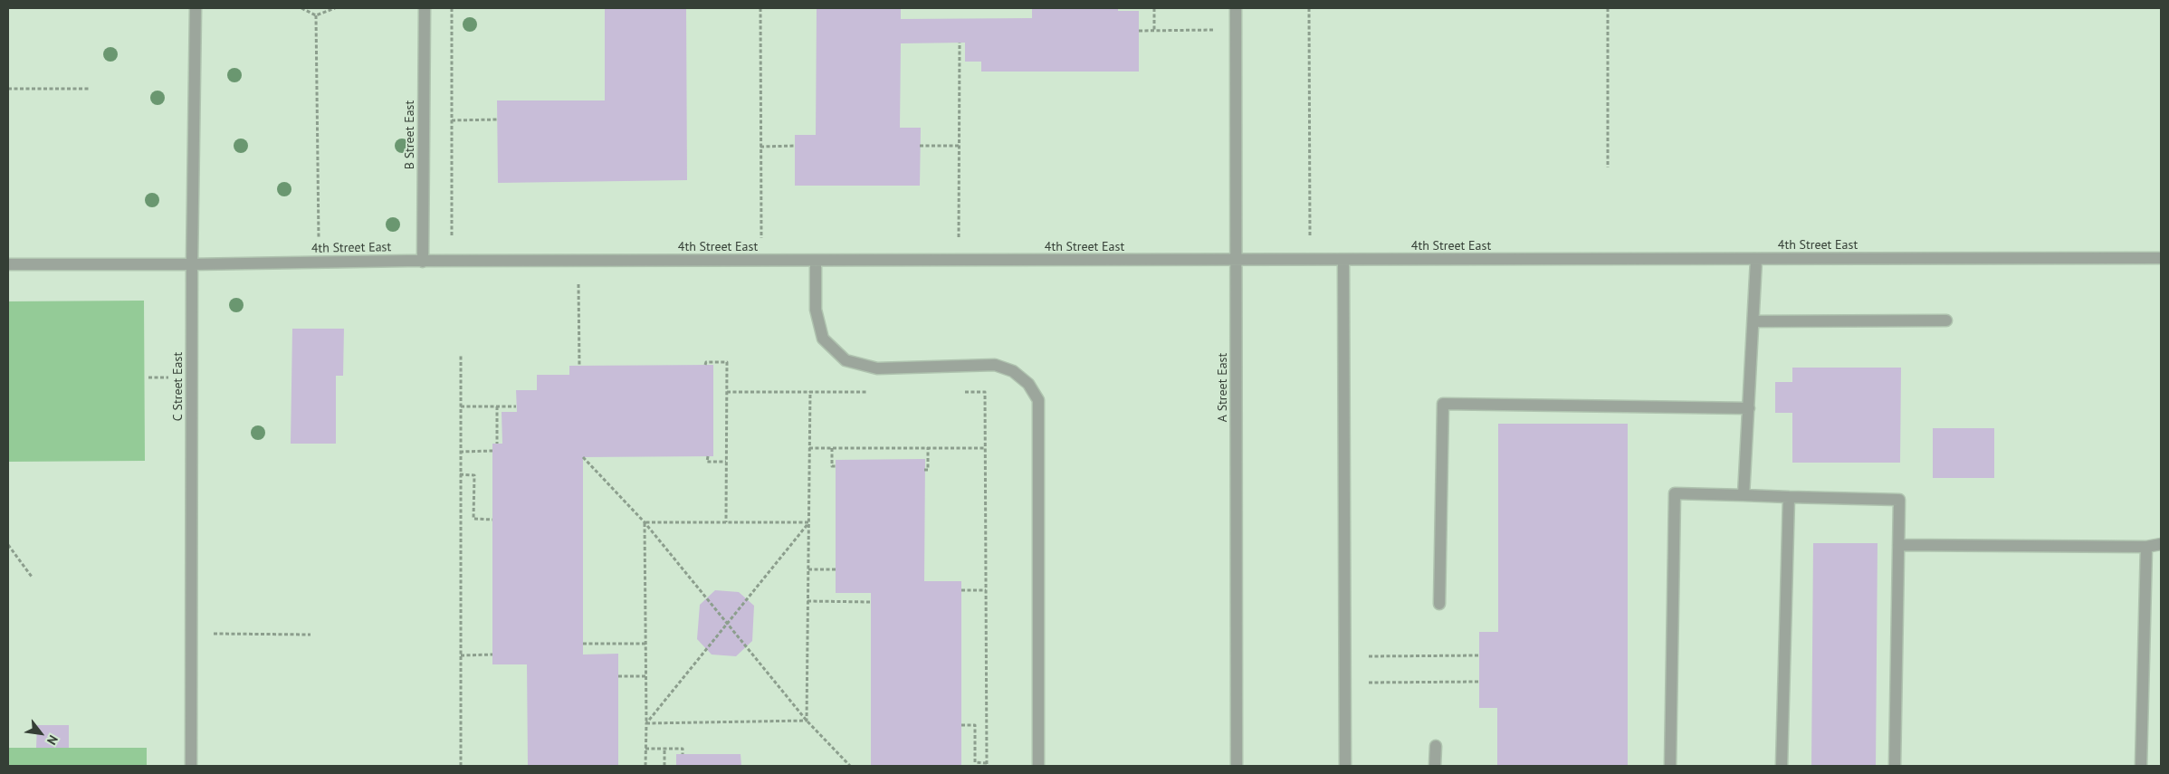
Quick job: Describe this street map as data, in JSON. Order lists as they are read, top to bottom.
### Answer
{
  "streets": {
    "street": [
      "B Street East",
      "4th Street East",
      "C Street East",
      "A Street East"
    ]
  },
  "crossings": [
    ["B Street East", "4th Street East"],
    ["4th Street East", "C Street East"],
    ["4th Street East", "A Street East"]
  ],
  "north": "bottom right"
}
